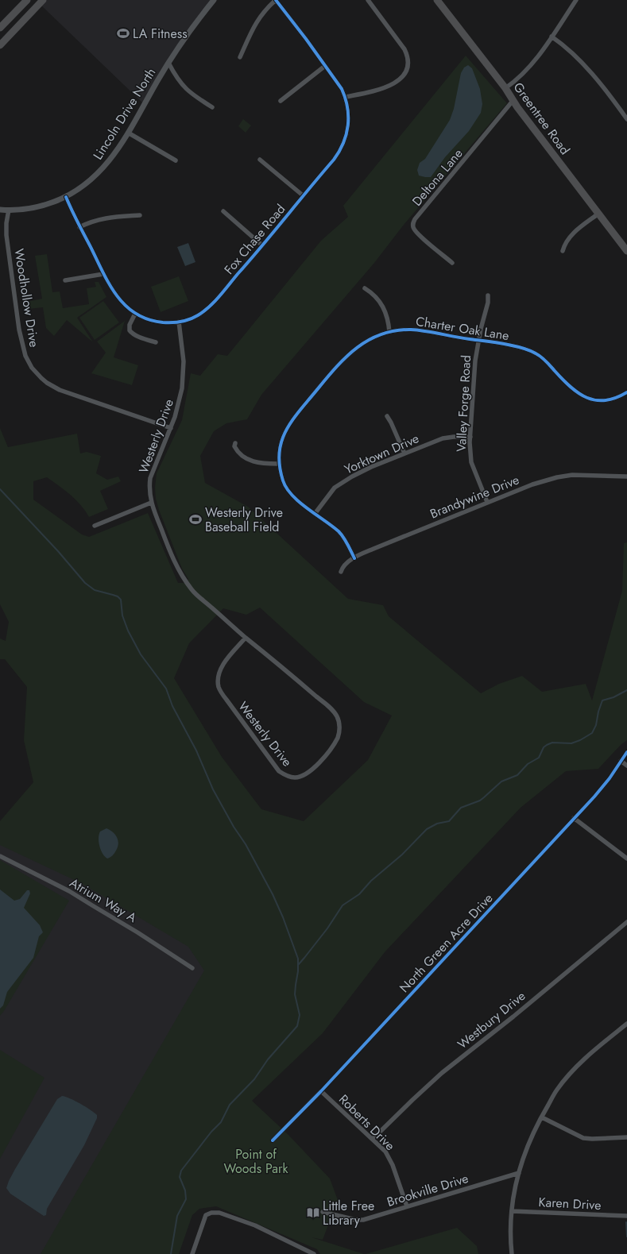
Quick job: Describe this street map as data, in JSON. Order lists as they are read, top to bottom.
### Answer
{
  "streets": {
    "main road": ["Greentree Road"],
    "street": [
      "Lincoln Drive North",
      "Deltona Lane",
      "Fox Chase Road",
      "Woodhollow Drive",
      "Charter Oak Lane",
      "Valley Forge Road",
      "Westerly Drive",
      "Yorktown Drive",
      "Brandywine Drive",
      "Atrium Way A",
      "North Green Acre Drive",
      "Westbury Drive",
      "Roberts Drive",
      "Brookville Drive",
      "Karen Drive"
    ]
  },
  "crossings": [
    ["Lincoln Drive North", "Fox Chase Road"],
    ["Lincoln Drive North", "Woodhollow Drive"],
    ["Greentree Road", "Deltona Lane"],
    ["Fox Chase Road", "Westerly Drive"],
    ["Woodhollow Drive", "Westerly Drive"],
    ["Charter Oak Lane", "Valley Forge Road"],
    ["Charter Oak Lane", "Yorktown Drive"],
    ["Charter Oak Lane", "Brandywine Drive"],
    ["Valley Forge Road", "Yorktown Drive"],
    ["Valley Forge Road", "Brandywine Drive"],
    ["North Green Acre Drive", "Roberts Drive"],
    ["Westbury Drive", "Roberts Drive"],
    ["Roberts Drive", "Brookville Drive"]
  ],
  "parks": ["Point of Woods Park"],
  "places": {
    "sports": ["LA Fitness", "Westerly Drive Baseball Field"],
    "library": ["Little Free Library"]
  }
}
